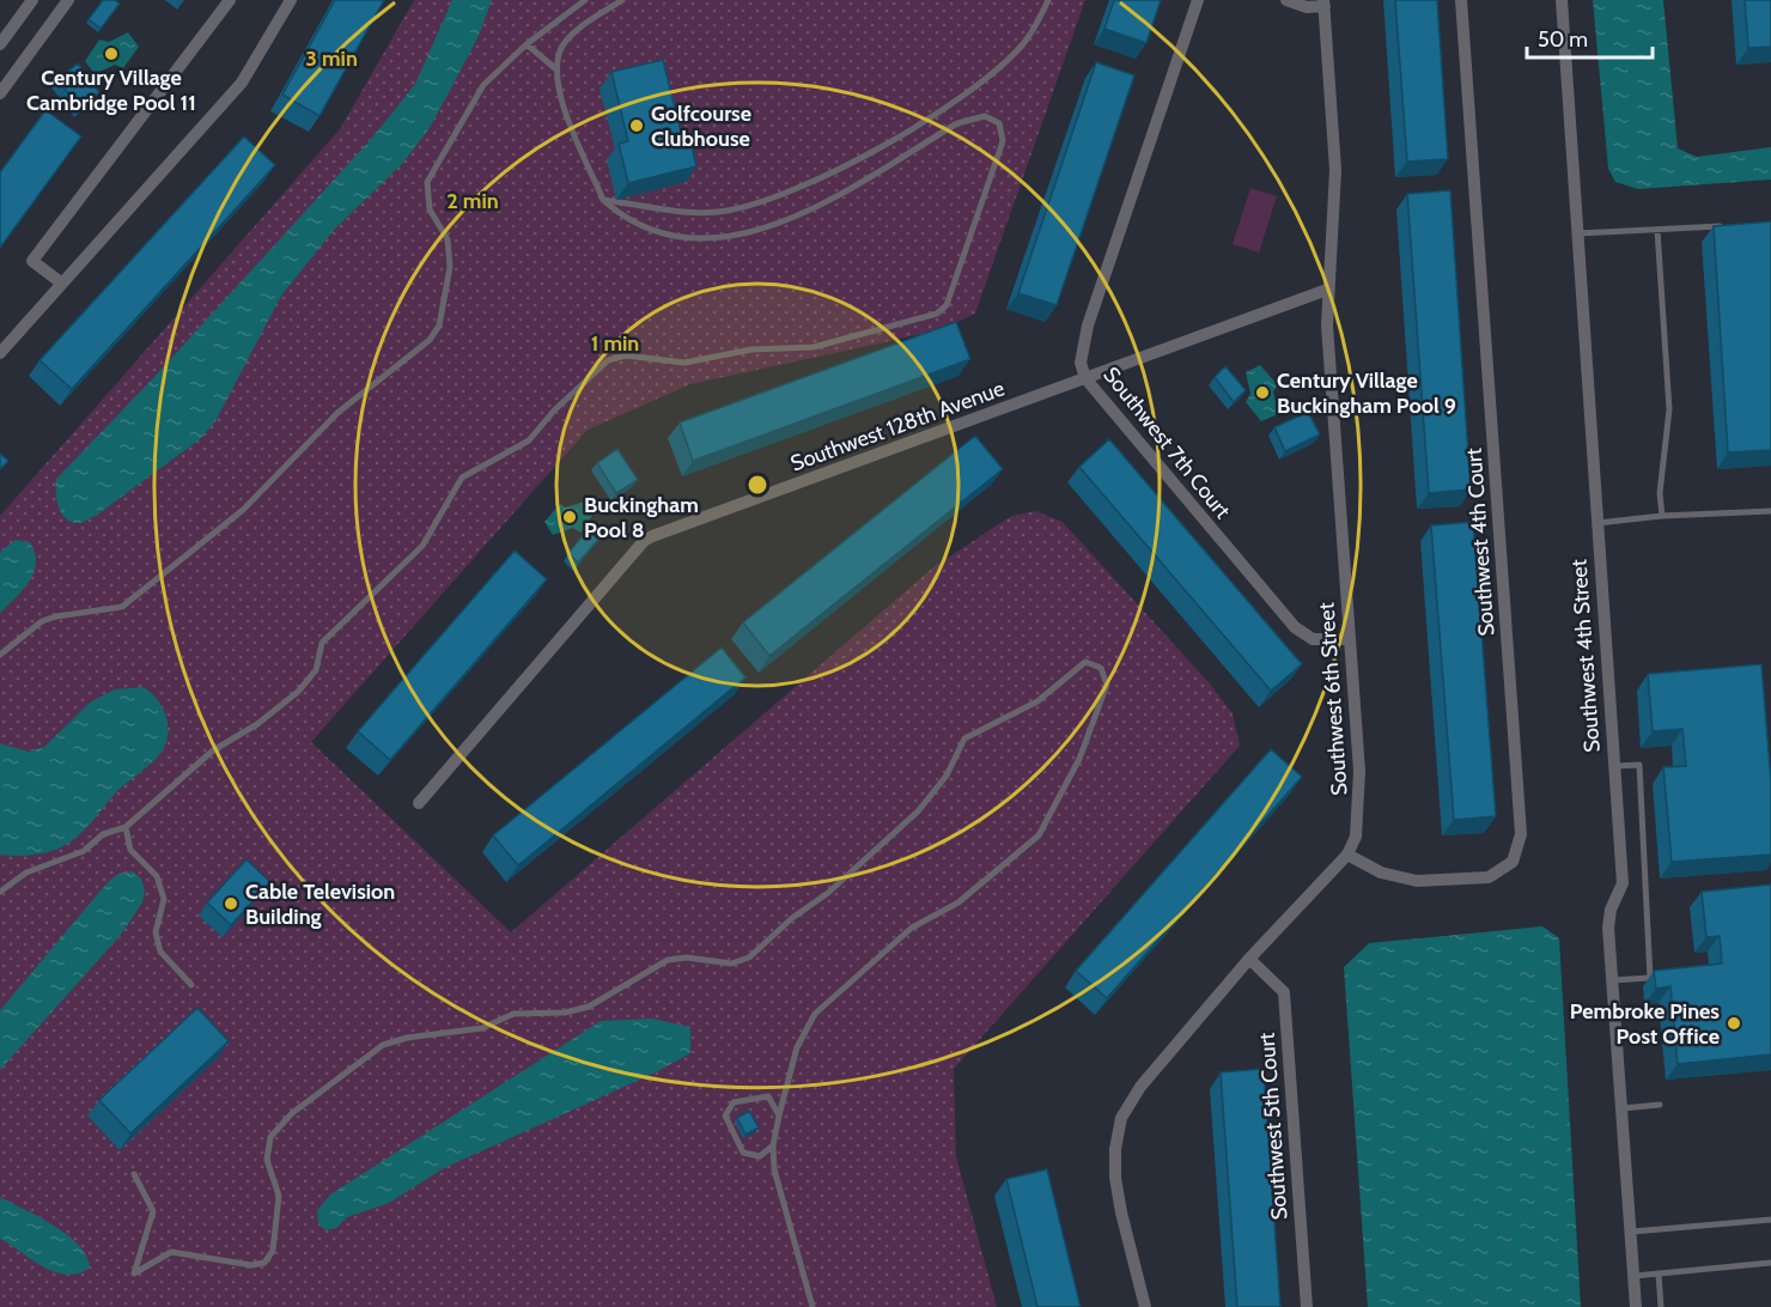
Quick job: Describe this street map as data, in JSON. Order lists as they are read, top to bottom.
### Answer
{
  "streets": {
    "street": [
      "Southwest 128th Avenue",
      "Southwest 7th Court",
      "Southwest 4th Court",
      "Southwest 4th Street",
      "Southwest 6th Street",
      "Southwest 5th Court"
    ]
  },
  "crossings": [
    ["Southwest 128th Avenue", "Southwest 7th Court"],
    ["Southwest 128th Avenue", "Southwest 6th Street"],
    ["Southwest 7th Court", "Southwest 6th Street"],
    ["Southwest 4th Court", "Southwest 6th Street"],
    ["Southwest 6th Street", "Southwest 5th Court"]
  ],
  "places": [
    "Century Village Cambridge Pool 11",
    "Golfcourse Clubhouse",
    "Century Village Buckingham Pool 9",
    "Buckingham Pool 8",
    "Cable Television Building",
    "Pembroke Pines Post Office"
  ],
  "scale_bar": "50 m",
  "rings": ["3 min", "2 min", "1 min"]
}
